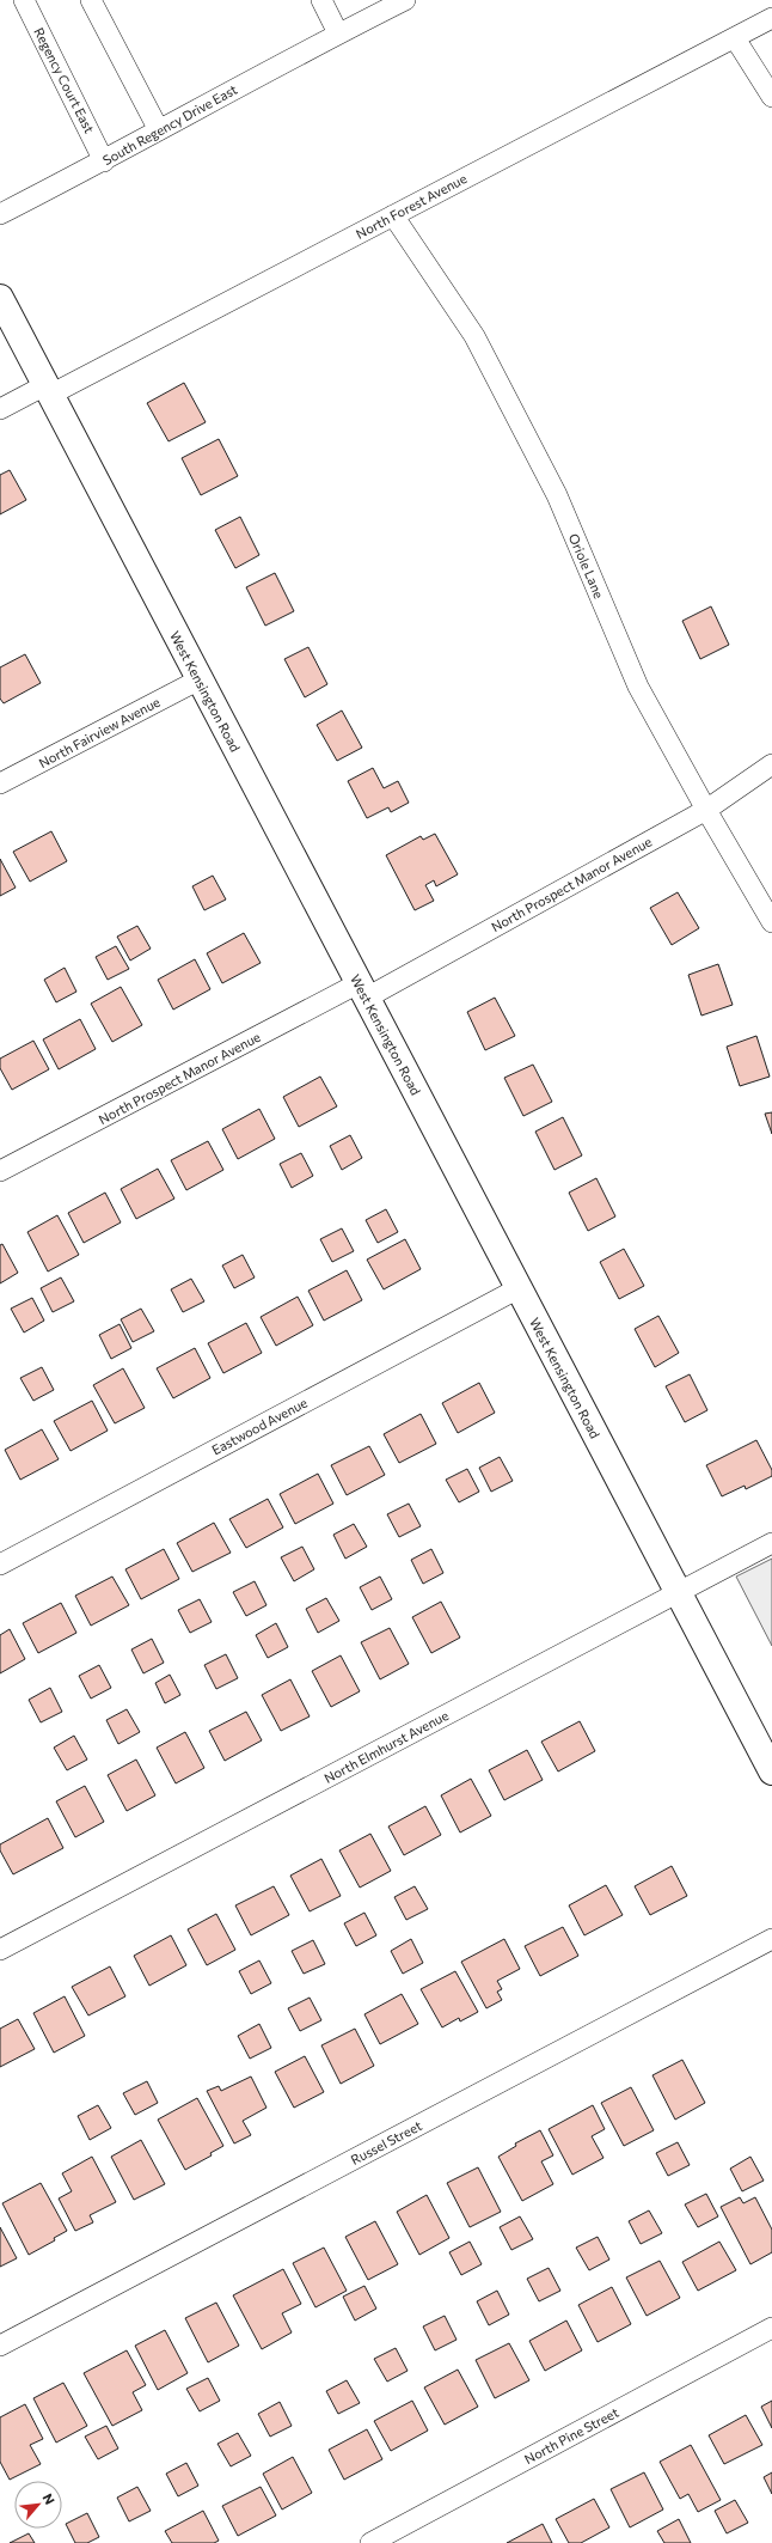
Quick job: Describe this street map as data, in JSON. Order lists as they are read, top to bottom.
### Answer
{
  "streets": {
    "main road": ["West Kensington Road"],
    "street": [
      "Regency Court East",
      "South Regency Drive East",
      "North Forest Avenue",
      "Oriole Lane",
      "North Fairview Avenue",
      "North Prospect Manor Avenue",
      "Eastwood Avenue",
      "North Elmhurst Avenue",
      "Russel Street",
      "North Pine Street"
    ]
  },
  "crossings": [
    ["Regency Court East", "South Regency Drive East"],
    ["North Forest Avenue", "Oriole Lane"],
    ["North Forest Avenue", "West Kensington Road"],
    ["Oriole Lane", "North Prospect Manor Avenue"],
    ["West Kensington Road", "North Fairview Avenue"],
    ["West Kensington Road", "North Prospect Manor Avenue"],
    ["West Kensington Road", "Eastwood Avenue"],
    ["West Kensington Road", "North Elmhurst Avenue"]
  ],
  "north": "top right"
}
